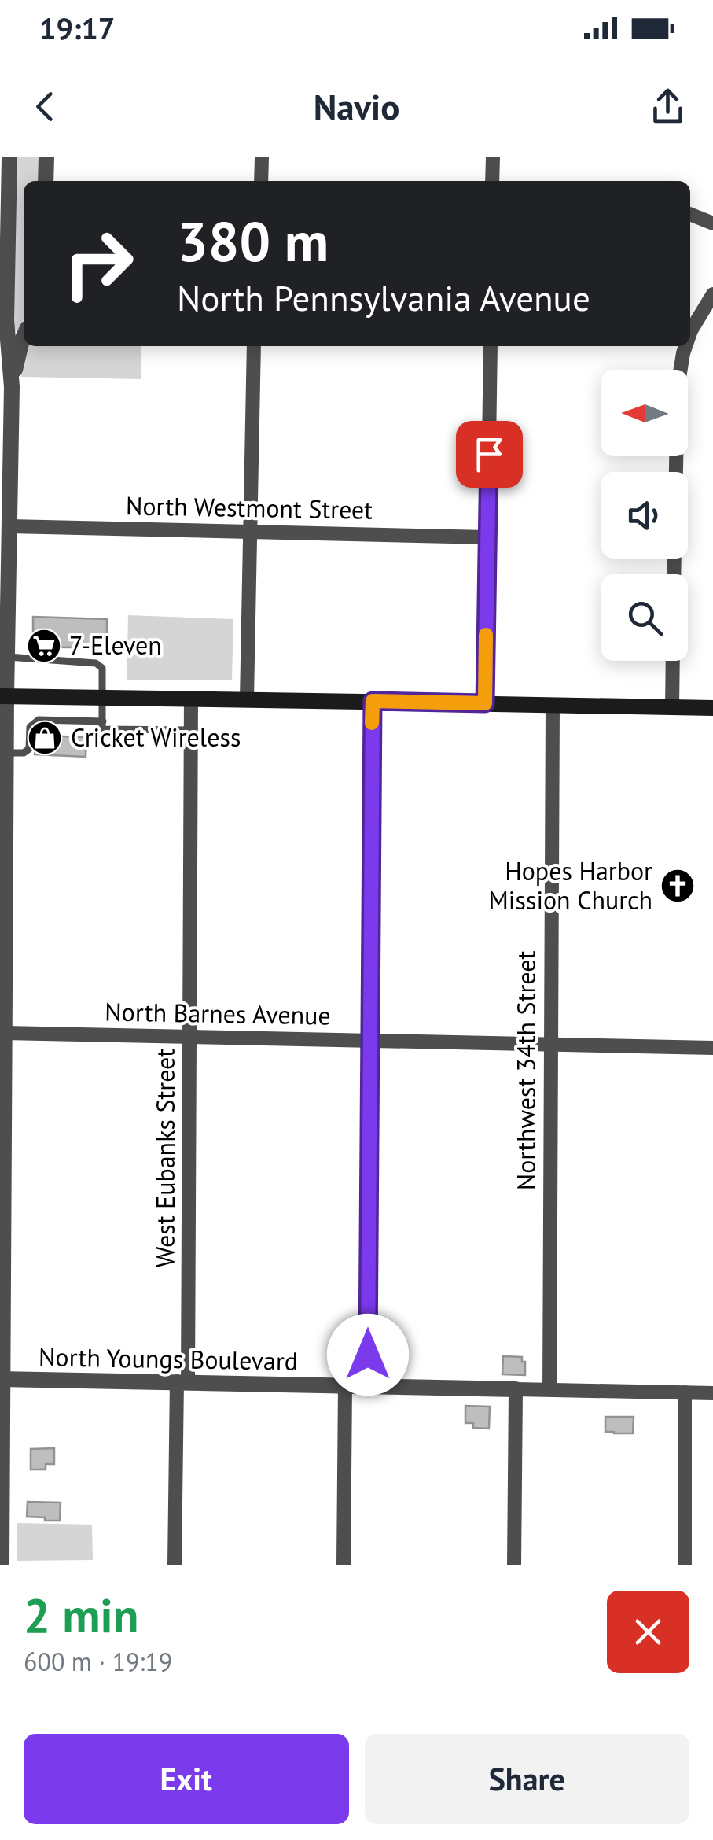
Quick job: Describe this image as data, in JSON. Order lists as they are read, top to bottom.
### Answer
{
  "streets": {
    "street": [
      "North Westmont Street",
      "North Barnes Avenue",
      "Northwest 34th Street",
      "West Eubanks Street",
      "North Youngs Boulevard"
    ]
  },
  "crossings": [
    ["North Barnes Avenue", "Northwest 34th Street"],
    ["North Barnes Avenue", "West Eubanks Street"],
    ["Northwest 34th Street", "North Youngs Boulevard"],
    ["West Eubanks Street", "North Youngs Boulevard"]
  ],
  "places": {
    "supermarket": ["7-Eleven"],
    "shop": ["Cricket Wireless"],
    "church": ["Hopes Harbor Mission Church"]
  },
  "north": "left",
  "page": {
    "status": "19:17",
    "header": "Navio",
    "turn": ["380 m", "North Pennsylvania Avenue"],
    "heading": ["2 min", "600 m · 19:19"],
    "buttons": ["Exit", "Share"]
  }
}
